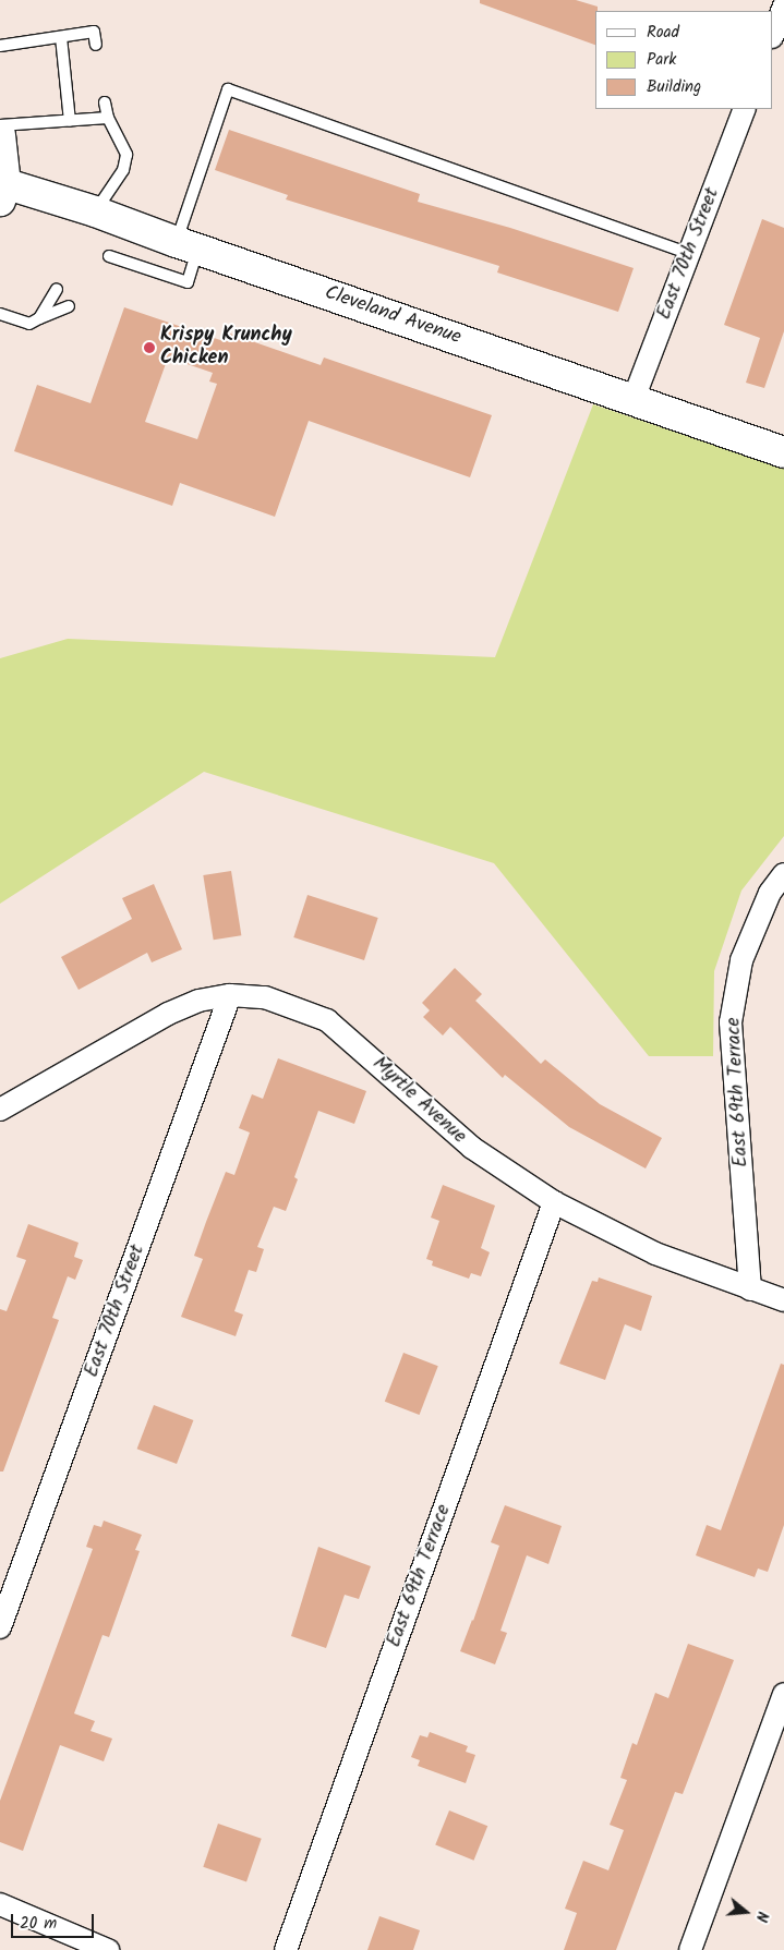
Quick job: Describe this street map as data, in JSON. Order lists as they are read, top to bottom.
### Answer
{
  "streets": {
    "main road": ["Cleveland Avenue"],
    "street": ["East 70th Street", "East 69th Terrace", "Myrtle Avenue"]
  },
  "crossings": [
    ["East 70th Street", "Cleveland Avenue"],
    ["East 70th Street", "Myrtle Avenue"],
    ["East 69th Terrace", "Myrtle Avenue"]
  ],
  "places": ["Krispy Krunchy Chicken"],
  "legend": ["Road", "Park", "Building"],
  "scale_bar": "20 m",
  "north": "right"
}
